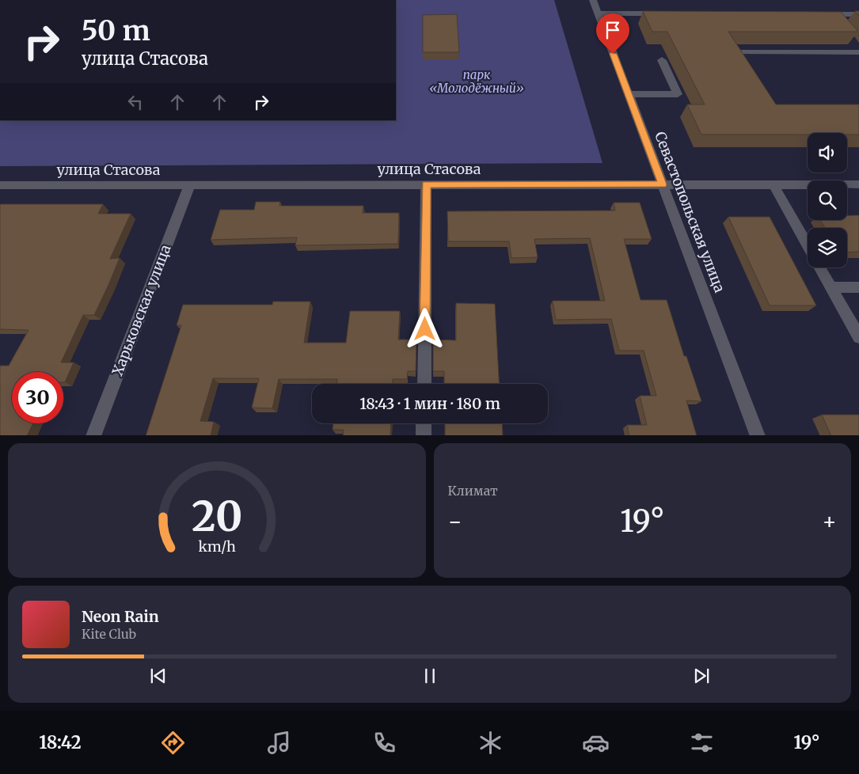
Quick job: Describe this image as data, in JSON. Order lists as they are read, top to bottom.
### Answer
{
  "streets": {
    "street": ["улица Стасова", "Севастопольская улица", "Харьковская улица"]
  },
  "crossings": [
    ["улица Стасова", "Севастопольская улица"],
    ["улица Стасова", "Харьковская улица"]
  ],
  "parks": ["парк «Молодёжный»"],
  "page": {
    "turn": ["50 m", "улица Стасова"],
    "limit": "30",
    "trip": "18:43 · 1 мин · 180 m",
    "tile": "Климат",
    "heat": ["−", "19°", "+"],
    "song": ["Neon Rain", "Kite Club"],
    "tabs": ["18:42", "19°"],
    "gauge": ["20", "km/h"]
  }
}
